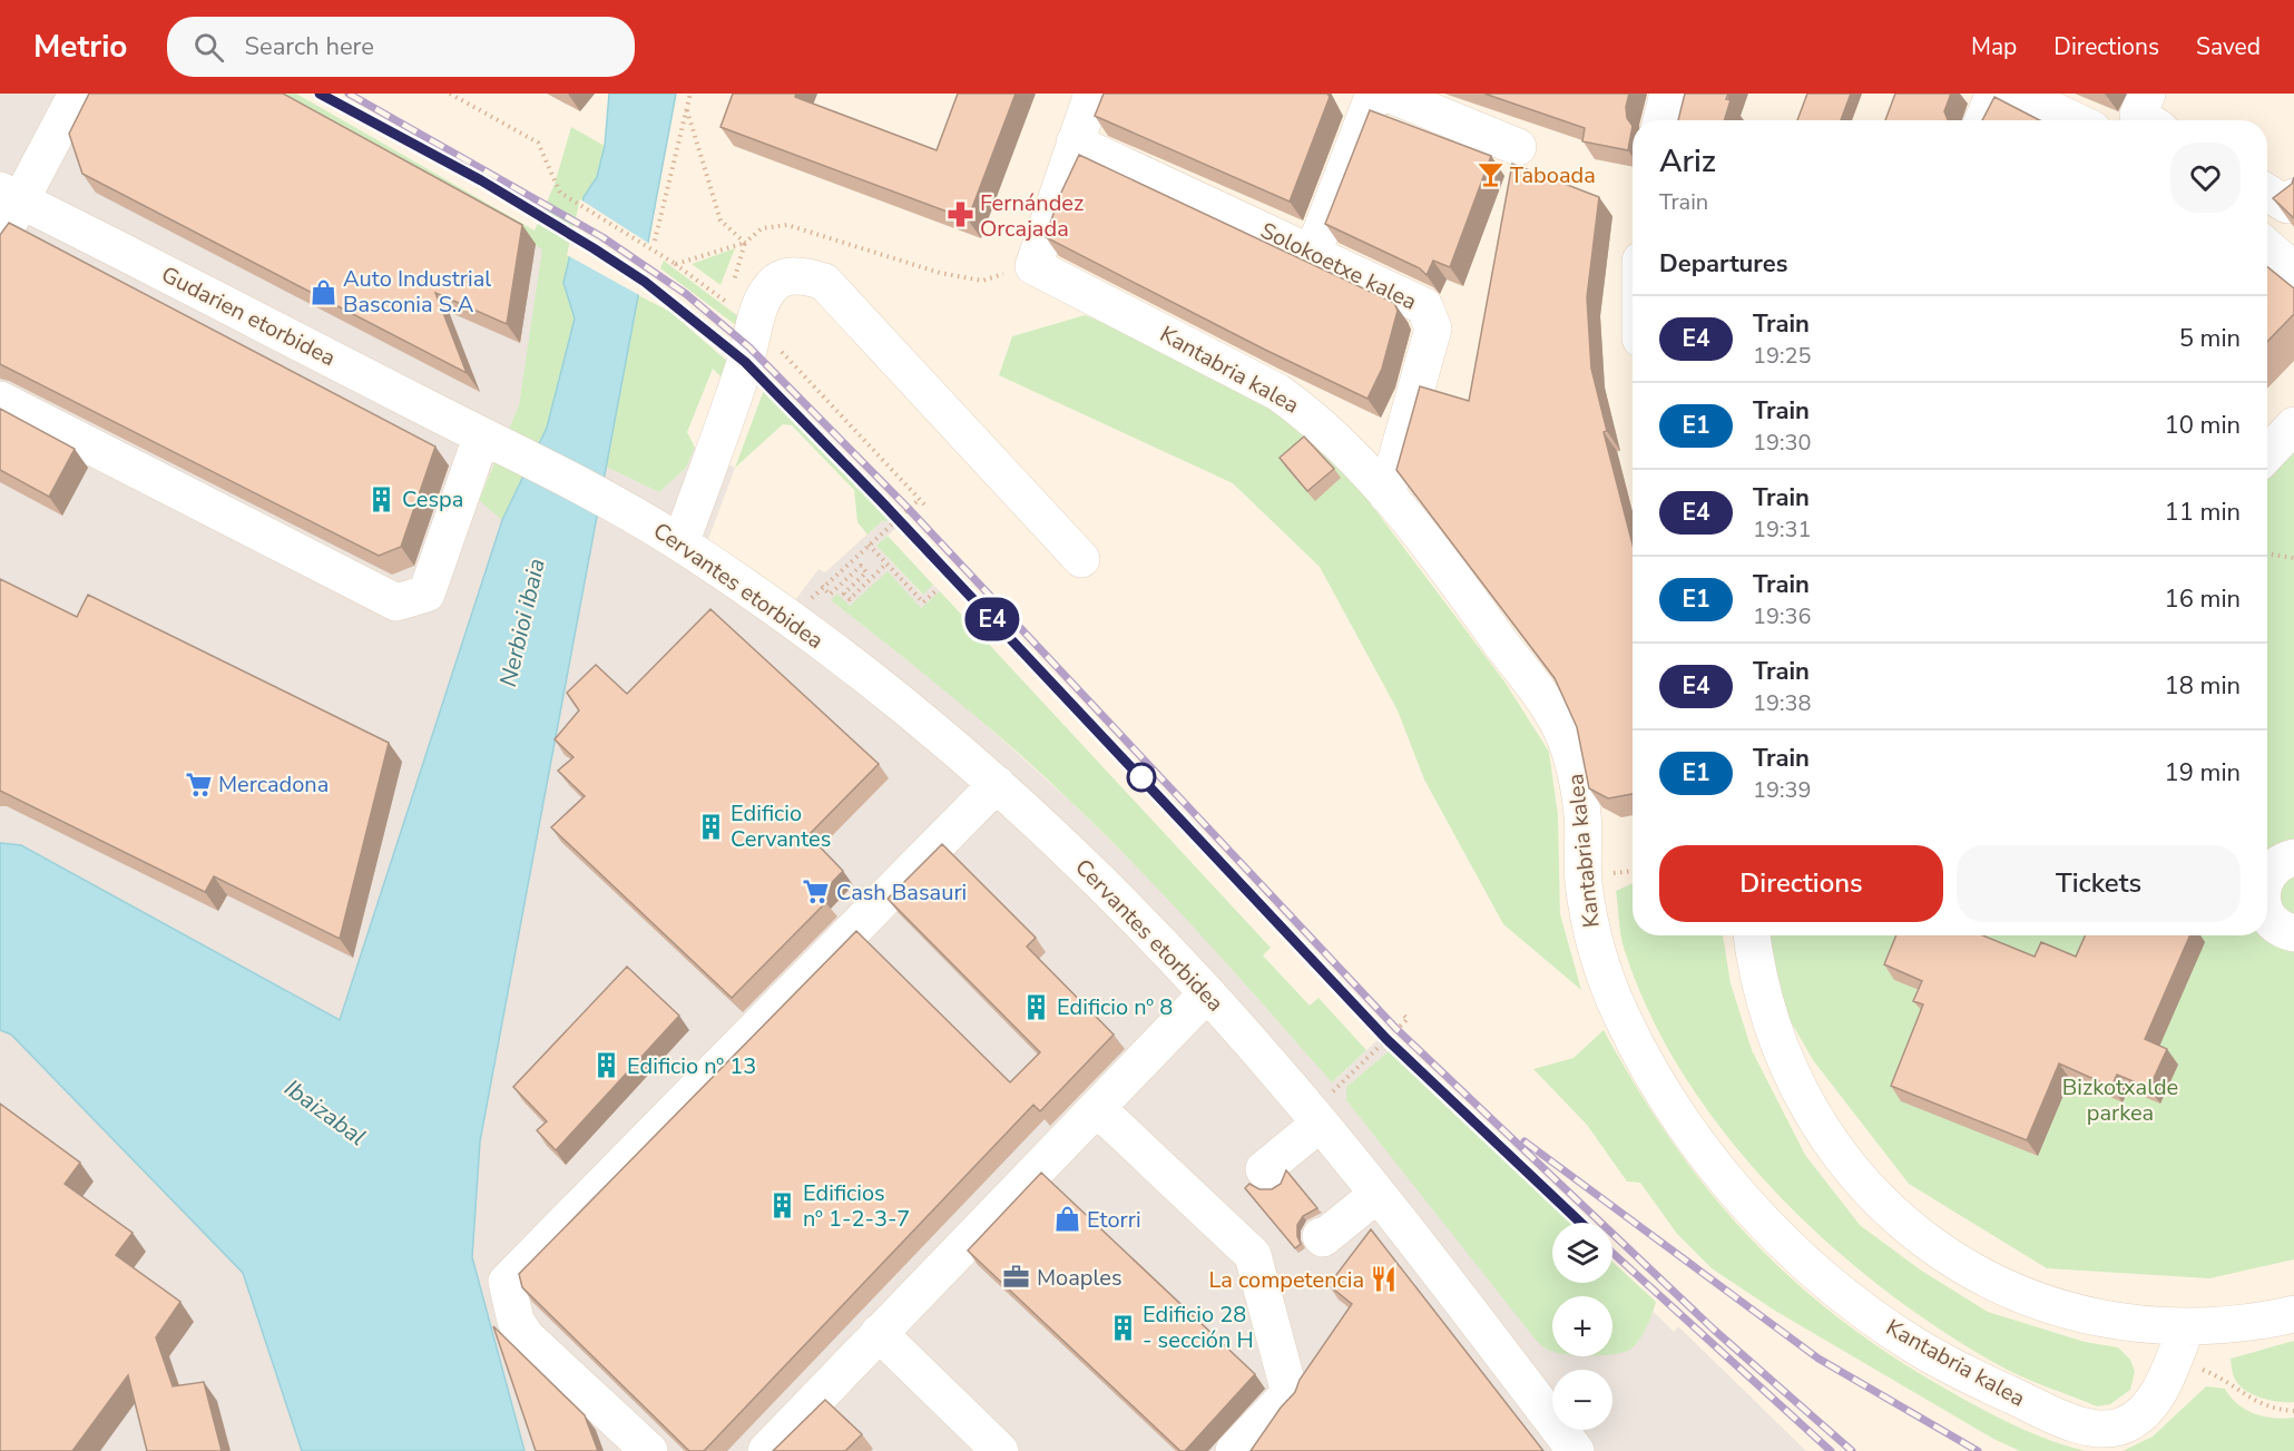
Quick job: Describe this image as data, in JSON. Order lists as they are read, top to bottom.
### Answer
{
  "streets": {
    "street": [
      "Solokoetxe kalea",
      "Gudarien etorbidea",
      "Kantabria kalea",
      "Cervantes etorbidea"
    ]
  },
  "crossings": [
    ["Solokoetxe kalea", "Kantabria kalea"],
    ["Gudarien etorbidea", "Cervantes etorbidea"]
  ],
  "water": ["Nerbioi ibaia", "Ibaizabal"],
  "parks": ["Bizkotxalde parkea"],
  "places": {
    "bar": ["Taboada"],
    "pharmacy": ["Fernández Orcajada"],
    "shop": ["Auto Industrial Basconia S.A", "Etorri"],
    "building": [
      "Cespa",
      "Edificio Cervantes",
      "Edificio nº 8",
      "Edificio nº 13",
      "Edificios nº 1-2-3-7",
      "Edificio 28 - sección H"
    ],
    "supermarket": ["Mercadona", "Cash Basauri"],
    "office": ["Moaples"],
    "restaurant": ["La competencia"]
  },
  "page": {
    "header": "Metrio",
    "search": "Search here",
    "nav": ["Map", "Directions", "Saved"],
    "on_map": "E4",
    "heading": [
      ["Ariz", "Train"],
      "Departures"
    ],
    "list": [
      {
        "mark": "E4",
        "name": "Train",
        "note": "19:25",
        "value": "5 min"
      },
      {
        "mark": "E1",
        "name": "Train",
        "note": "19:30",
        "value": "10 min"
      },
      {
        "mark": "E4",
        "name": "Train",
        "note": "19:31",
        "value": "11 min"
      },
      {
        "mark": "E1",
        "name": "Train",
        "note": "19:36",
        "value": "16 min"
      },
      {
        "mark": "E4",
        "name": "Train",
        "note": "19:38",
        "value": "18 min"
      },
      {
        "mark": "E1",
        "name": "Train",
        "note": "19:39",
        "value": "19 min"
      }
    ],
    "buttons": ["Directions", "Tickets"],
    "map_buttons": ["+", "−"]
  }
}
